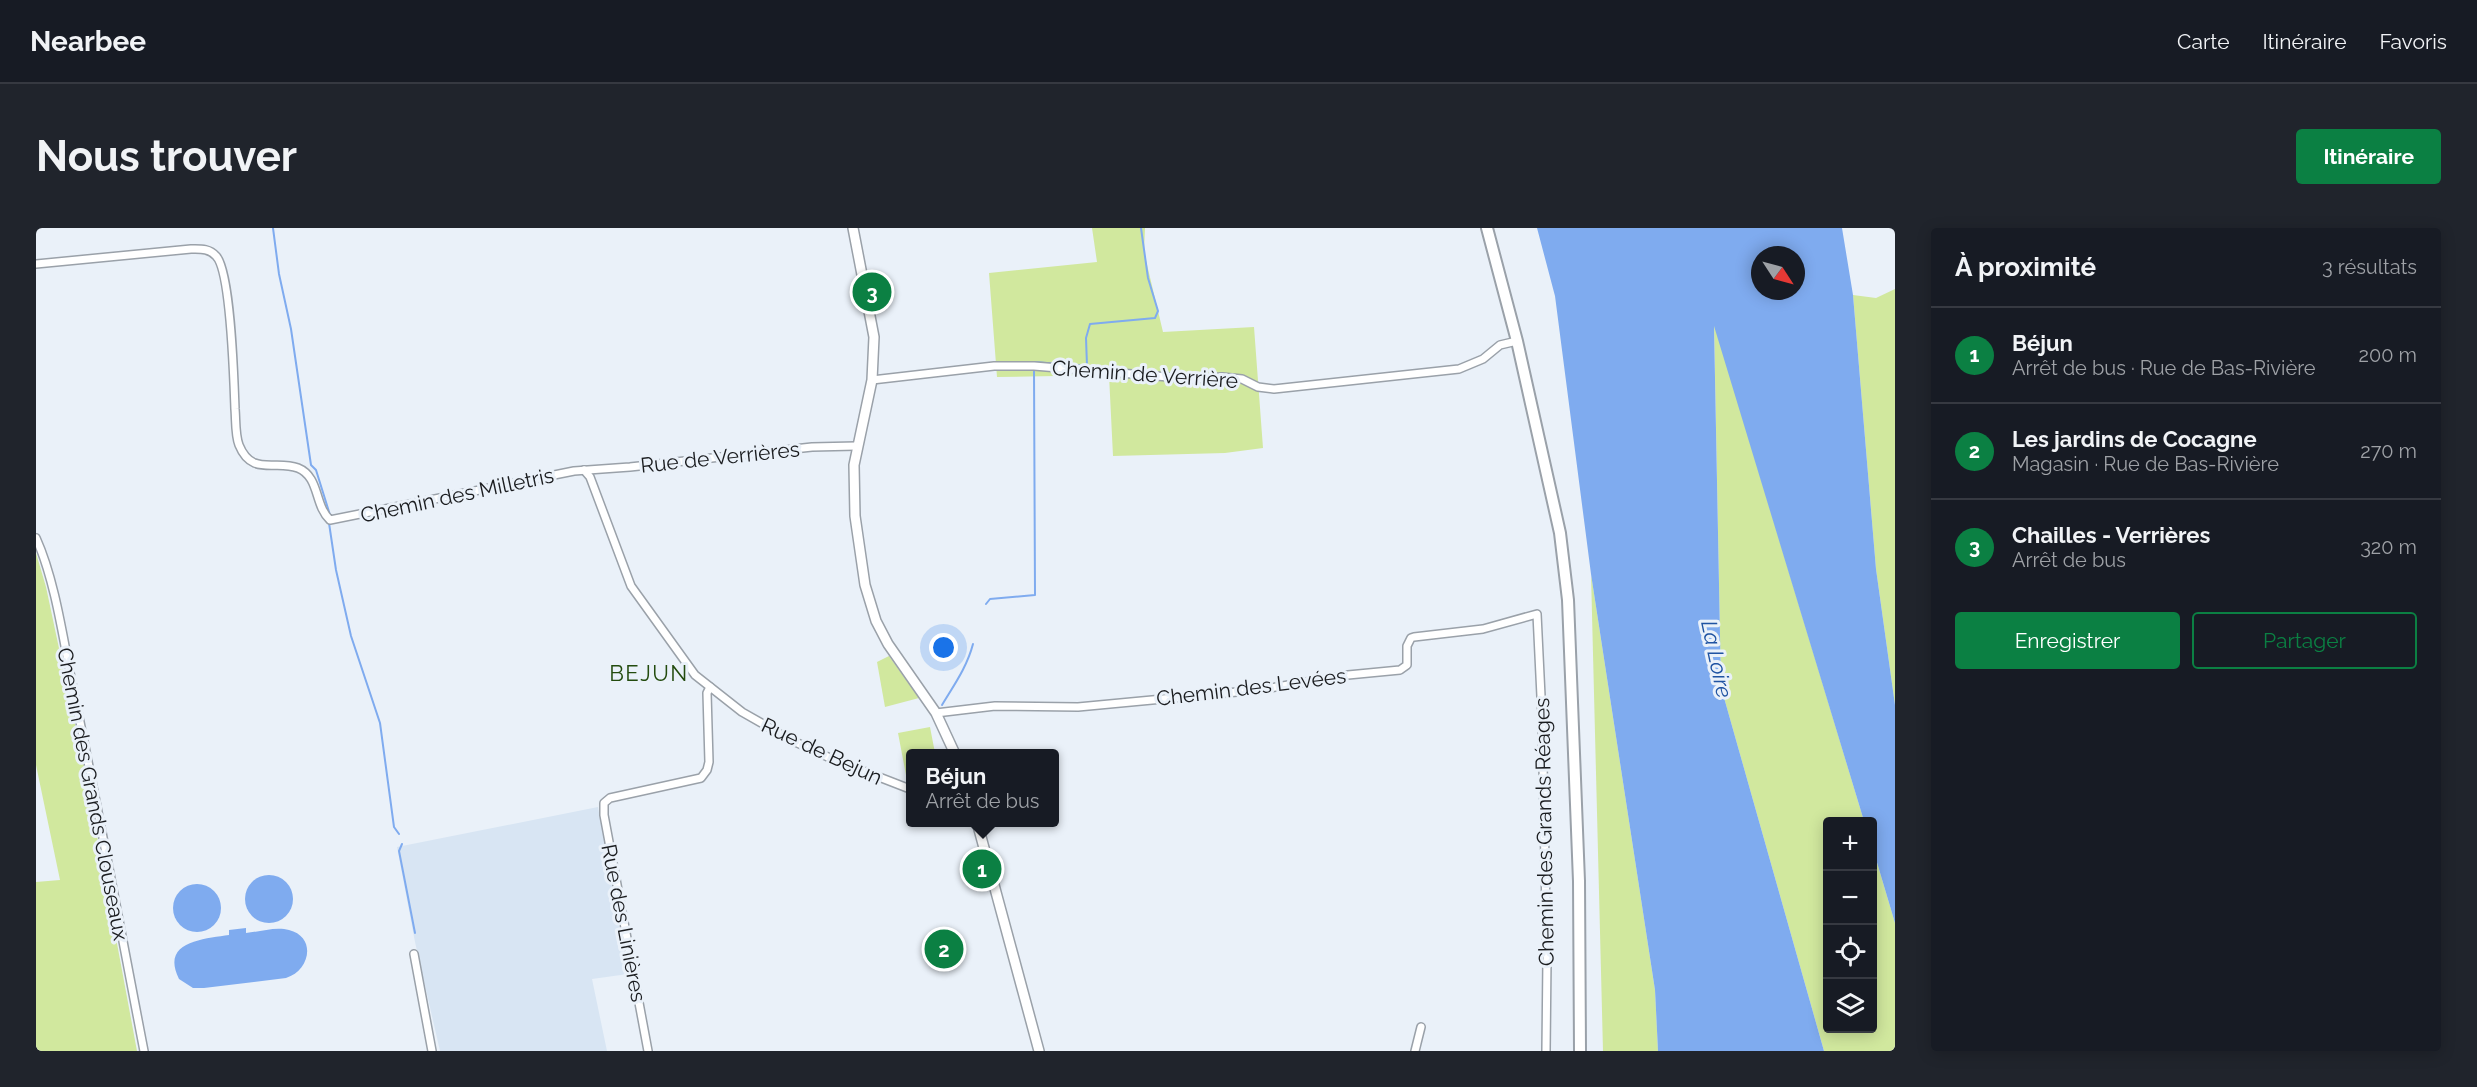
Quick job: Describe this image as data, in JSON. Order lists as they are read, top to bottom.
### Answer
{
  "streets": {
    "street": [
      "Chemin de Verrière",
      "Rue de Verrières",
      "Chemin des Milletris",
      "Chemin des Levées",
      "Rue de Bejun",
      "Chemin des Grands Clouseaux",
      "Chemin des Grands Réages",
      "Rue des Linières"
    ]
  },
  "crossings": [
    ["Rue de Verrières", "Chemin des Milletris"],
    ["Rue de Verrières", "Rue de Bejun"],
    ["Chemin des Milletris", "Rue de Bejun"],
    ["Chemin des Levées", "Chemin des Grands Réages"],
    ["Rue de Bejun", "Rue des Linières"]
  ],
  "districts": ["BEJUN"],
  "water": ["La Loire"],
  "north": "bottom right",
  "page": {
    "header": "Nearbee",
    "nav": ["Carte", "Itinéraire", "Favoris"],
    "buttons": [
      "Itinéraire",
      ["Enregistrer", "Partager"]
    ],
    "title": "Nous trouver",
    "heading": ["À proximité", "3 résultats"],
    "pins": ["3", "1", "2"],
    "list": [
      {
        "mark": "1",
        "name": "Béjun",
        "note": "Arrêt de bus · Rue de Bas-Rivière",
        "value": "200 m"
      },
      {
        "mark": "2",
        "name": "Les jardins de Cocagne",
        "note": "Magasin · Rue de Bas-Rivière",
        "value": "270 m"
      },
      {
        "mark": "3",
        "name": "Chailles - Verrières",
        "note": "Arrêt de bus",
        "value": "320 m"
      }
    ],
    "popup": ["Béjun", "Arrêt de bus"],
    "map_buttons": ["+", "−"]
  }
}
